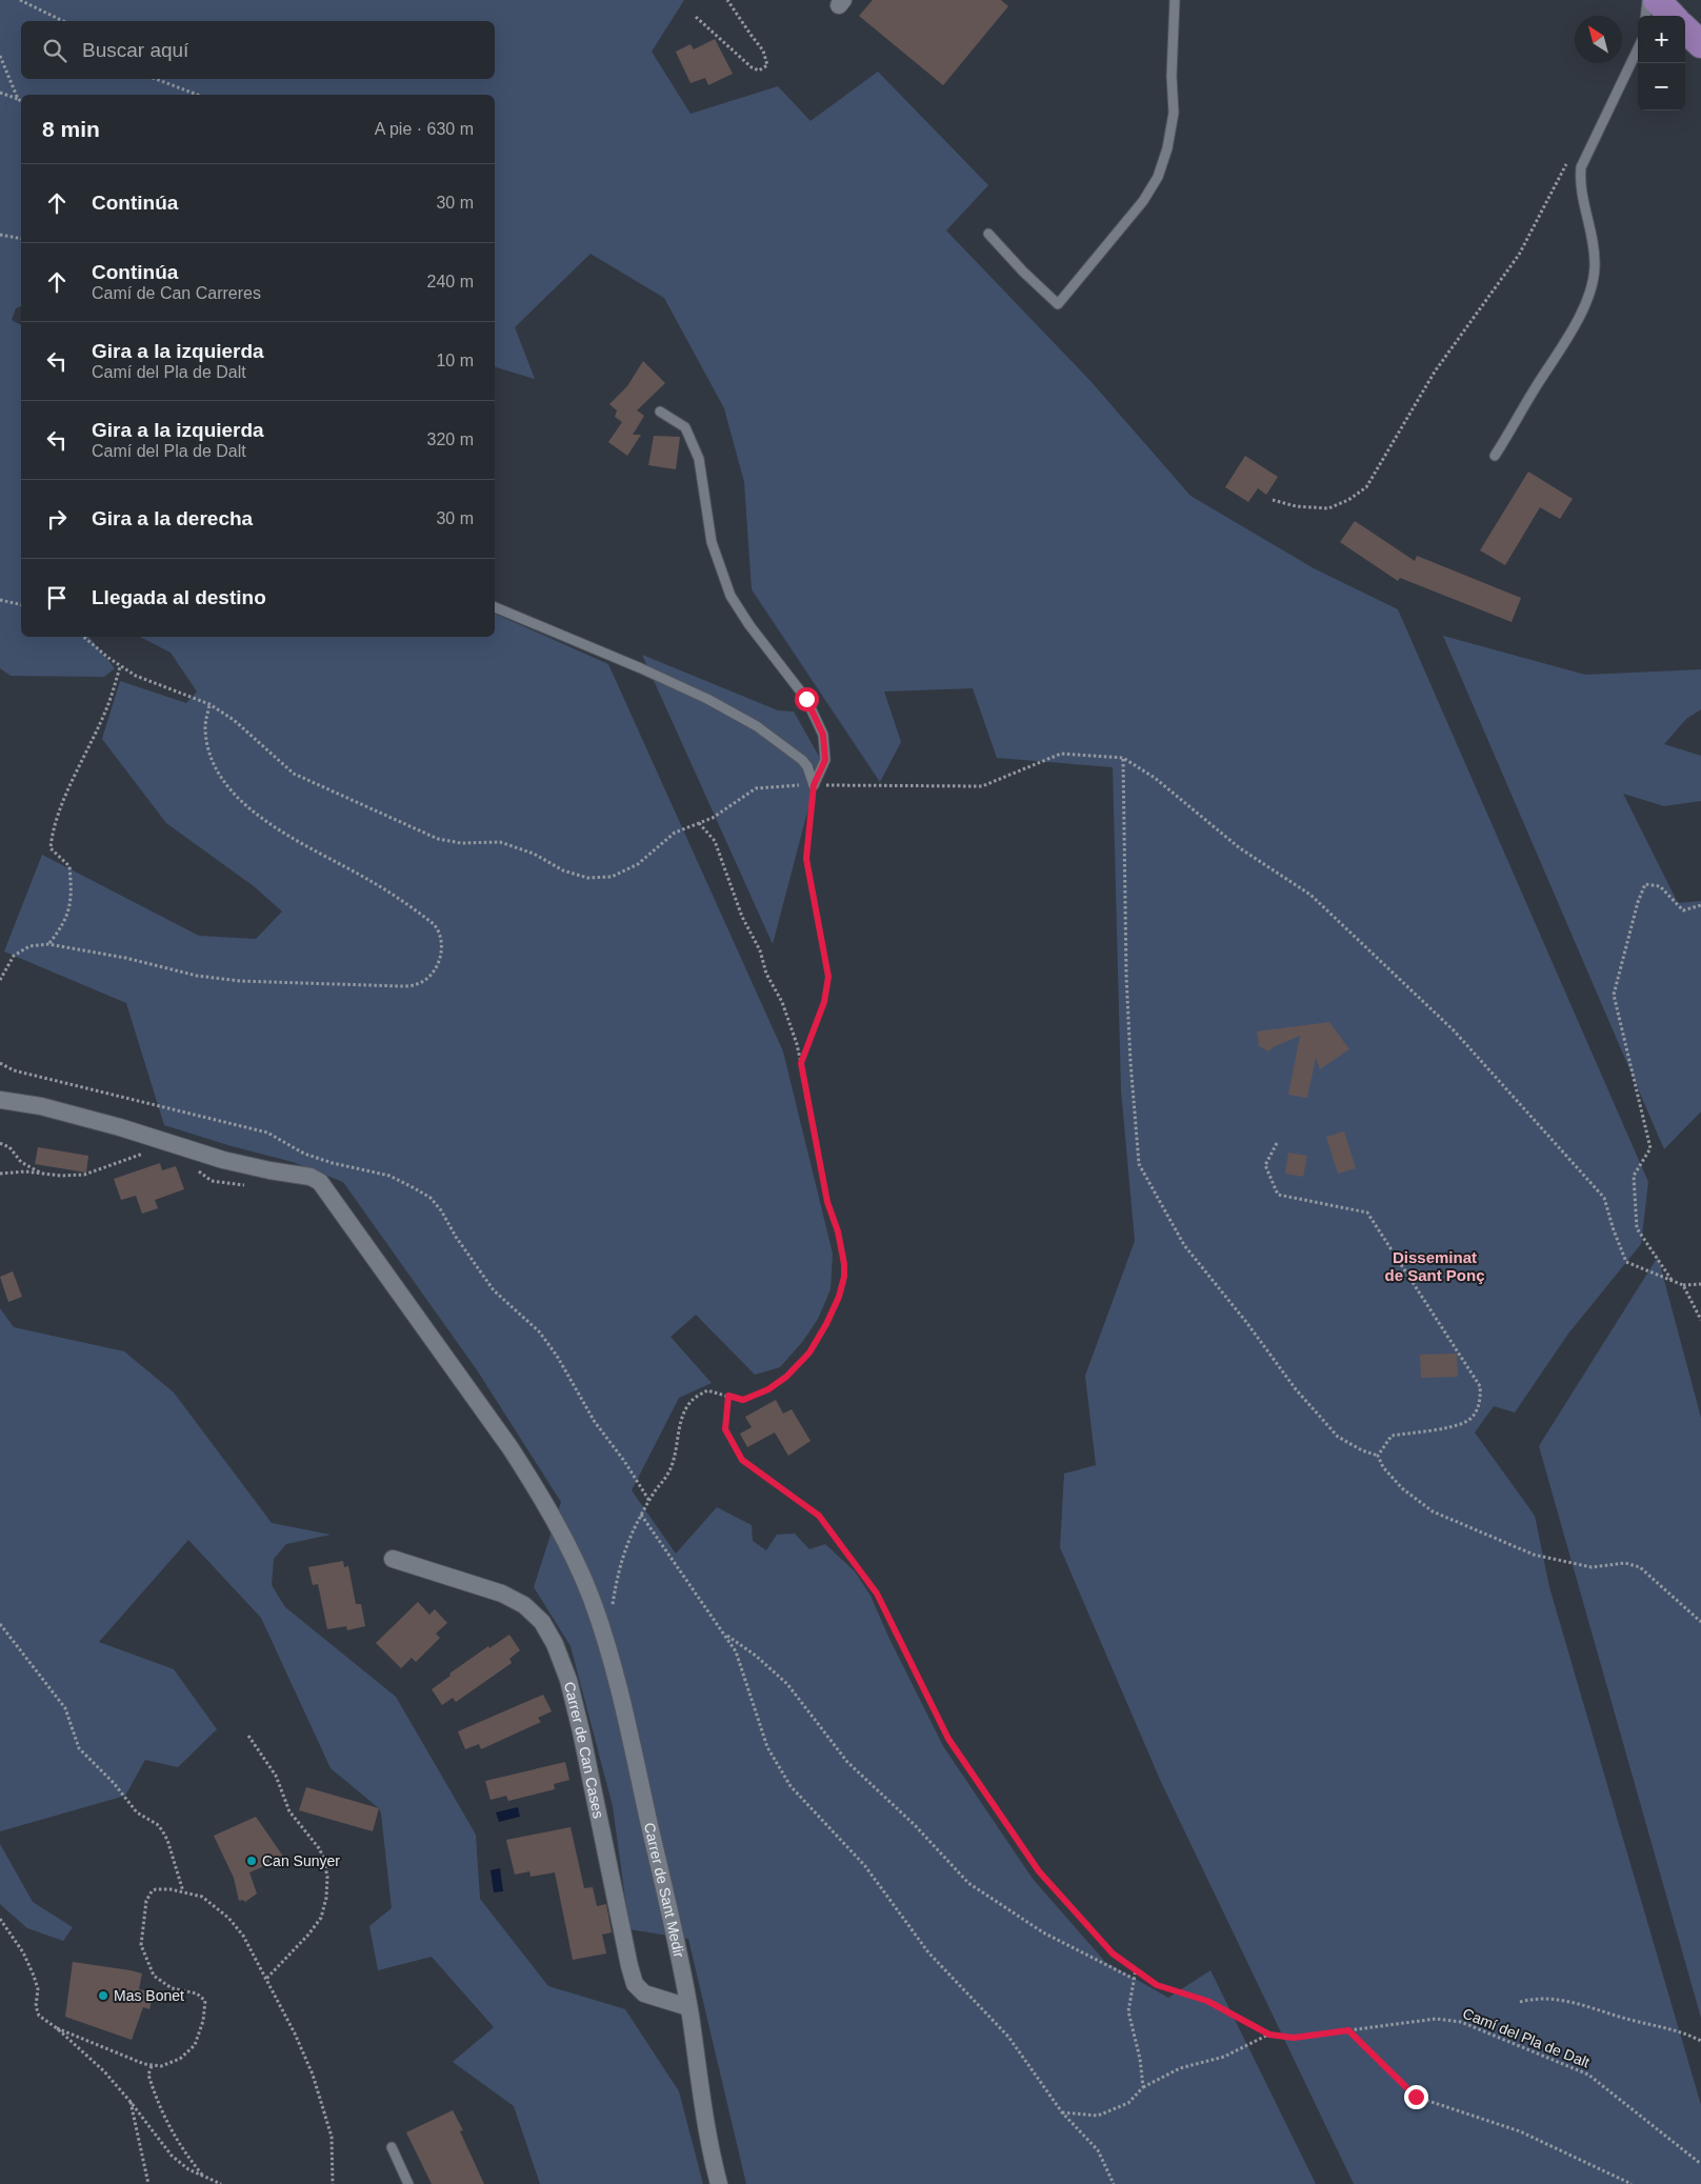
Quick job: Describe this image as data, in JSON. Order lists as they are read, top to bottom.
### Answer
{
  "streets": {
    "street": ["Carrer de Can Cases", "Carrer de Sant Medir"],
    "path": ["Camí del Pla de Dalt"]
  },
  "crossings": [
    ["Carrer de Can Cases", "Carrer de Sant Medir"]
  ],
  "districts": ["Disseminat de Sant Ponç"],
  "places": ["Can Sunyer", "Mas Bonet"],
  "north": "top left",
  "page": {
    "map_buttons": ["+", "−"],
    "search": "Buscar aquí",
    "heading": ["8 min", "A pie · 630 m"],
    "list": [
      ["Continúa", "30 m"],
      ["Continúa", "Camí de Can Carreres", "240 m"],
      ["Gira a la izquierda", "Camí del Pla de Dalt", "10 m"],
      ["Gira a la izquierda", "Camí del Pla de Dalt", "320 m"],
      ["Gira a la derecha", "30 m"],
      "Llegada al destino"
    ]
  }
}
